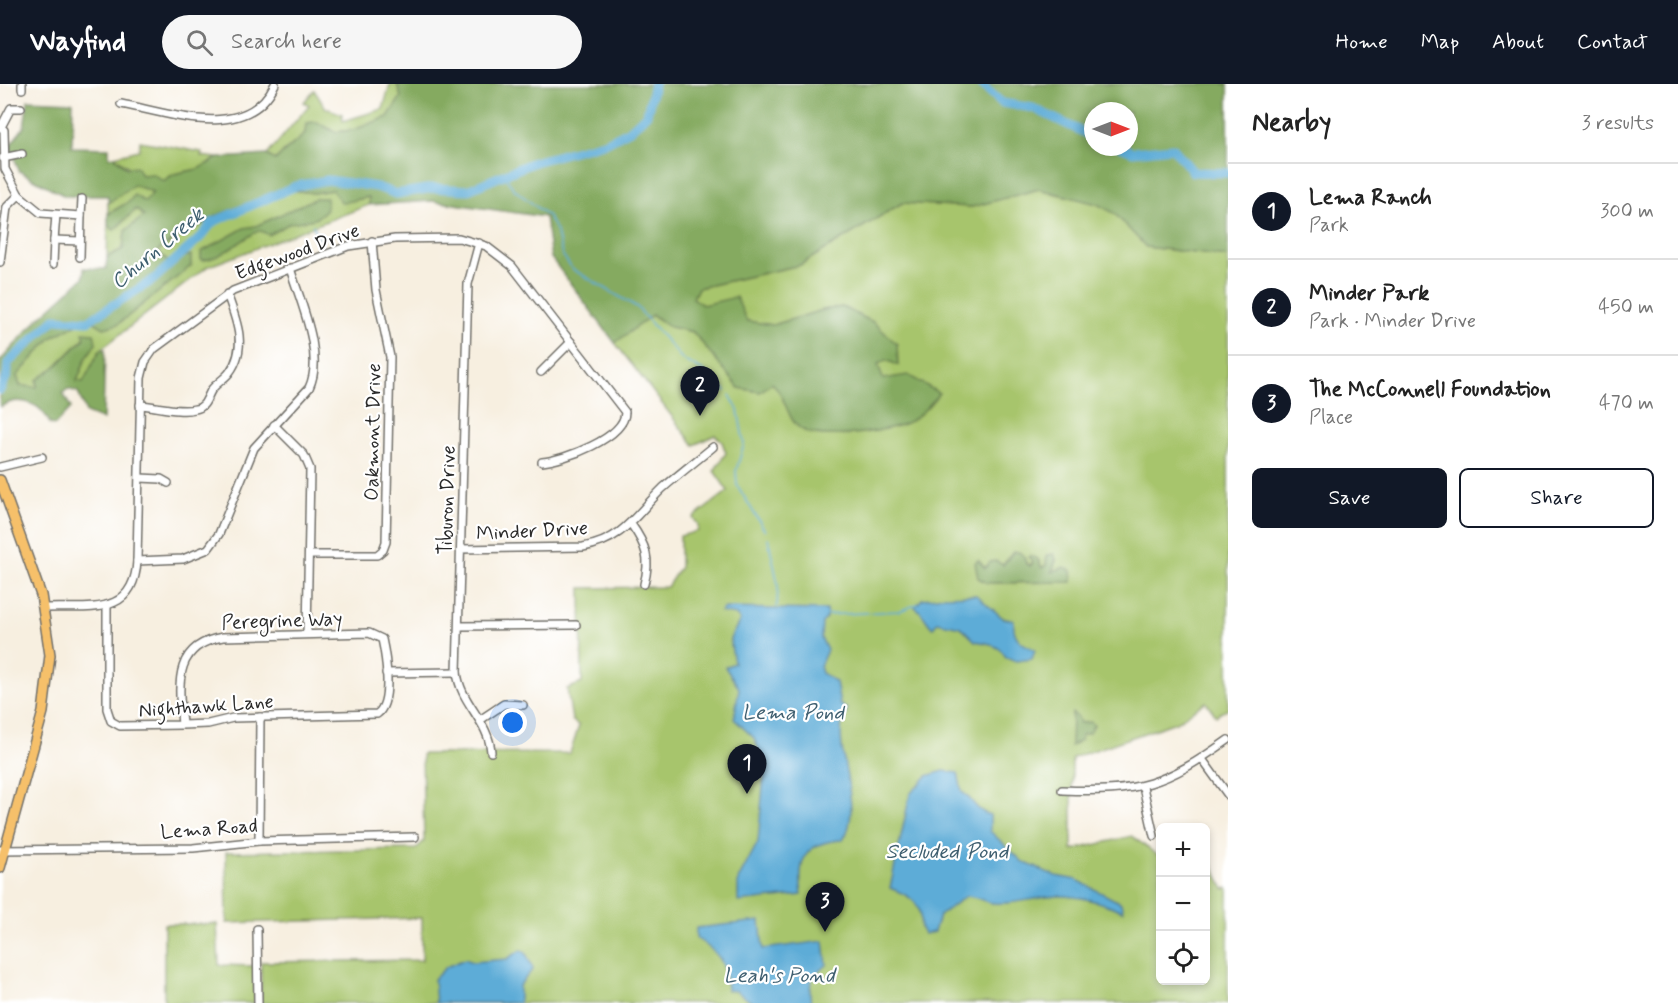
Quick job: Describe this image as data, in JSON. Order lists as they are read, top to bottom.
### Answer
{
  "streets": {
    "street": [
      "Edgewood Drive",
      "Oakmont Drive",
      "Tiburon Drive",
      "Minder Drive",
      "Peregrine Way",
      "Nighthawk Lane",
      "Lema Road"
    ]
  },
  "crossings": [
    ["Edgewood Drive", "Oakmont Drive"],
    ["Edgewood Drive", "Tiburon Drive"],
    ["Edgewood Drive", "Nighthawk Lane"],
    ["Tiburon Drive", "Minder Drive"],
    ["Peregrine Way", "Nighthawk Lane"]
  ],
  "water": [
    "Churn Creek",
    "Lema Pond",
    "Secluded Pond",
    "Leah's Pond"
  ],
  "north": "right",
  "page": {
    "header": "Wayfind",
    "search": "Search here",
    "nav": [
      "Home",
      "Map",
      "About",
      "Contact"
    ],
    "heading": ["Nearby", "3 results"],
    "list": [
      {
        "mark": "1",
        "name": "Lema Ranch",
        "note": "Park",
        "value": "300 m"
      },
      {
        "mark": "2",
        "name": "Minder Park",
        "note": "Park · Minder Drive",
        "value": "450 m"
      },
      {
        "mark": "3",
        "name": "The McConnell Foundation",
        "note": "Place",
        "value": "470 m"
      }
    ],
    "pins": ["2", "1", "3"],
    "buttons": ["Save", "Share"],
    "map_buttons": ["+", "−"]
  }
}
